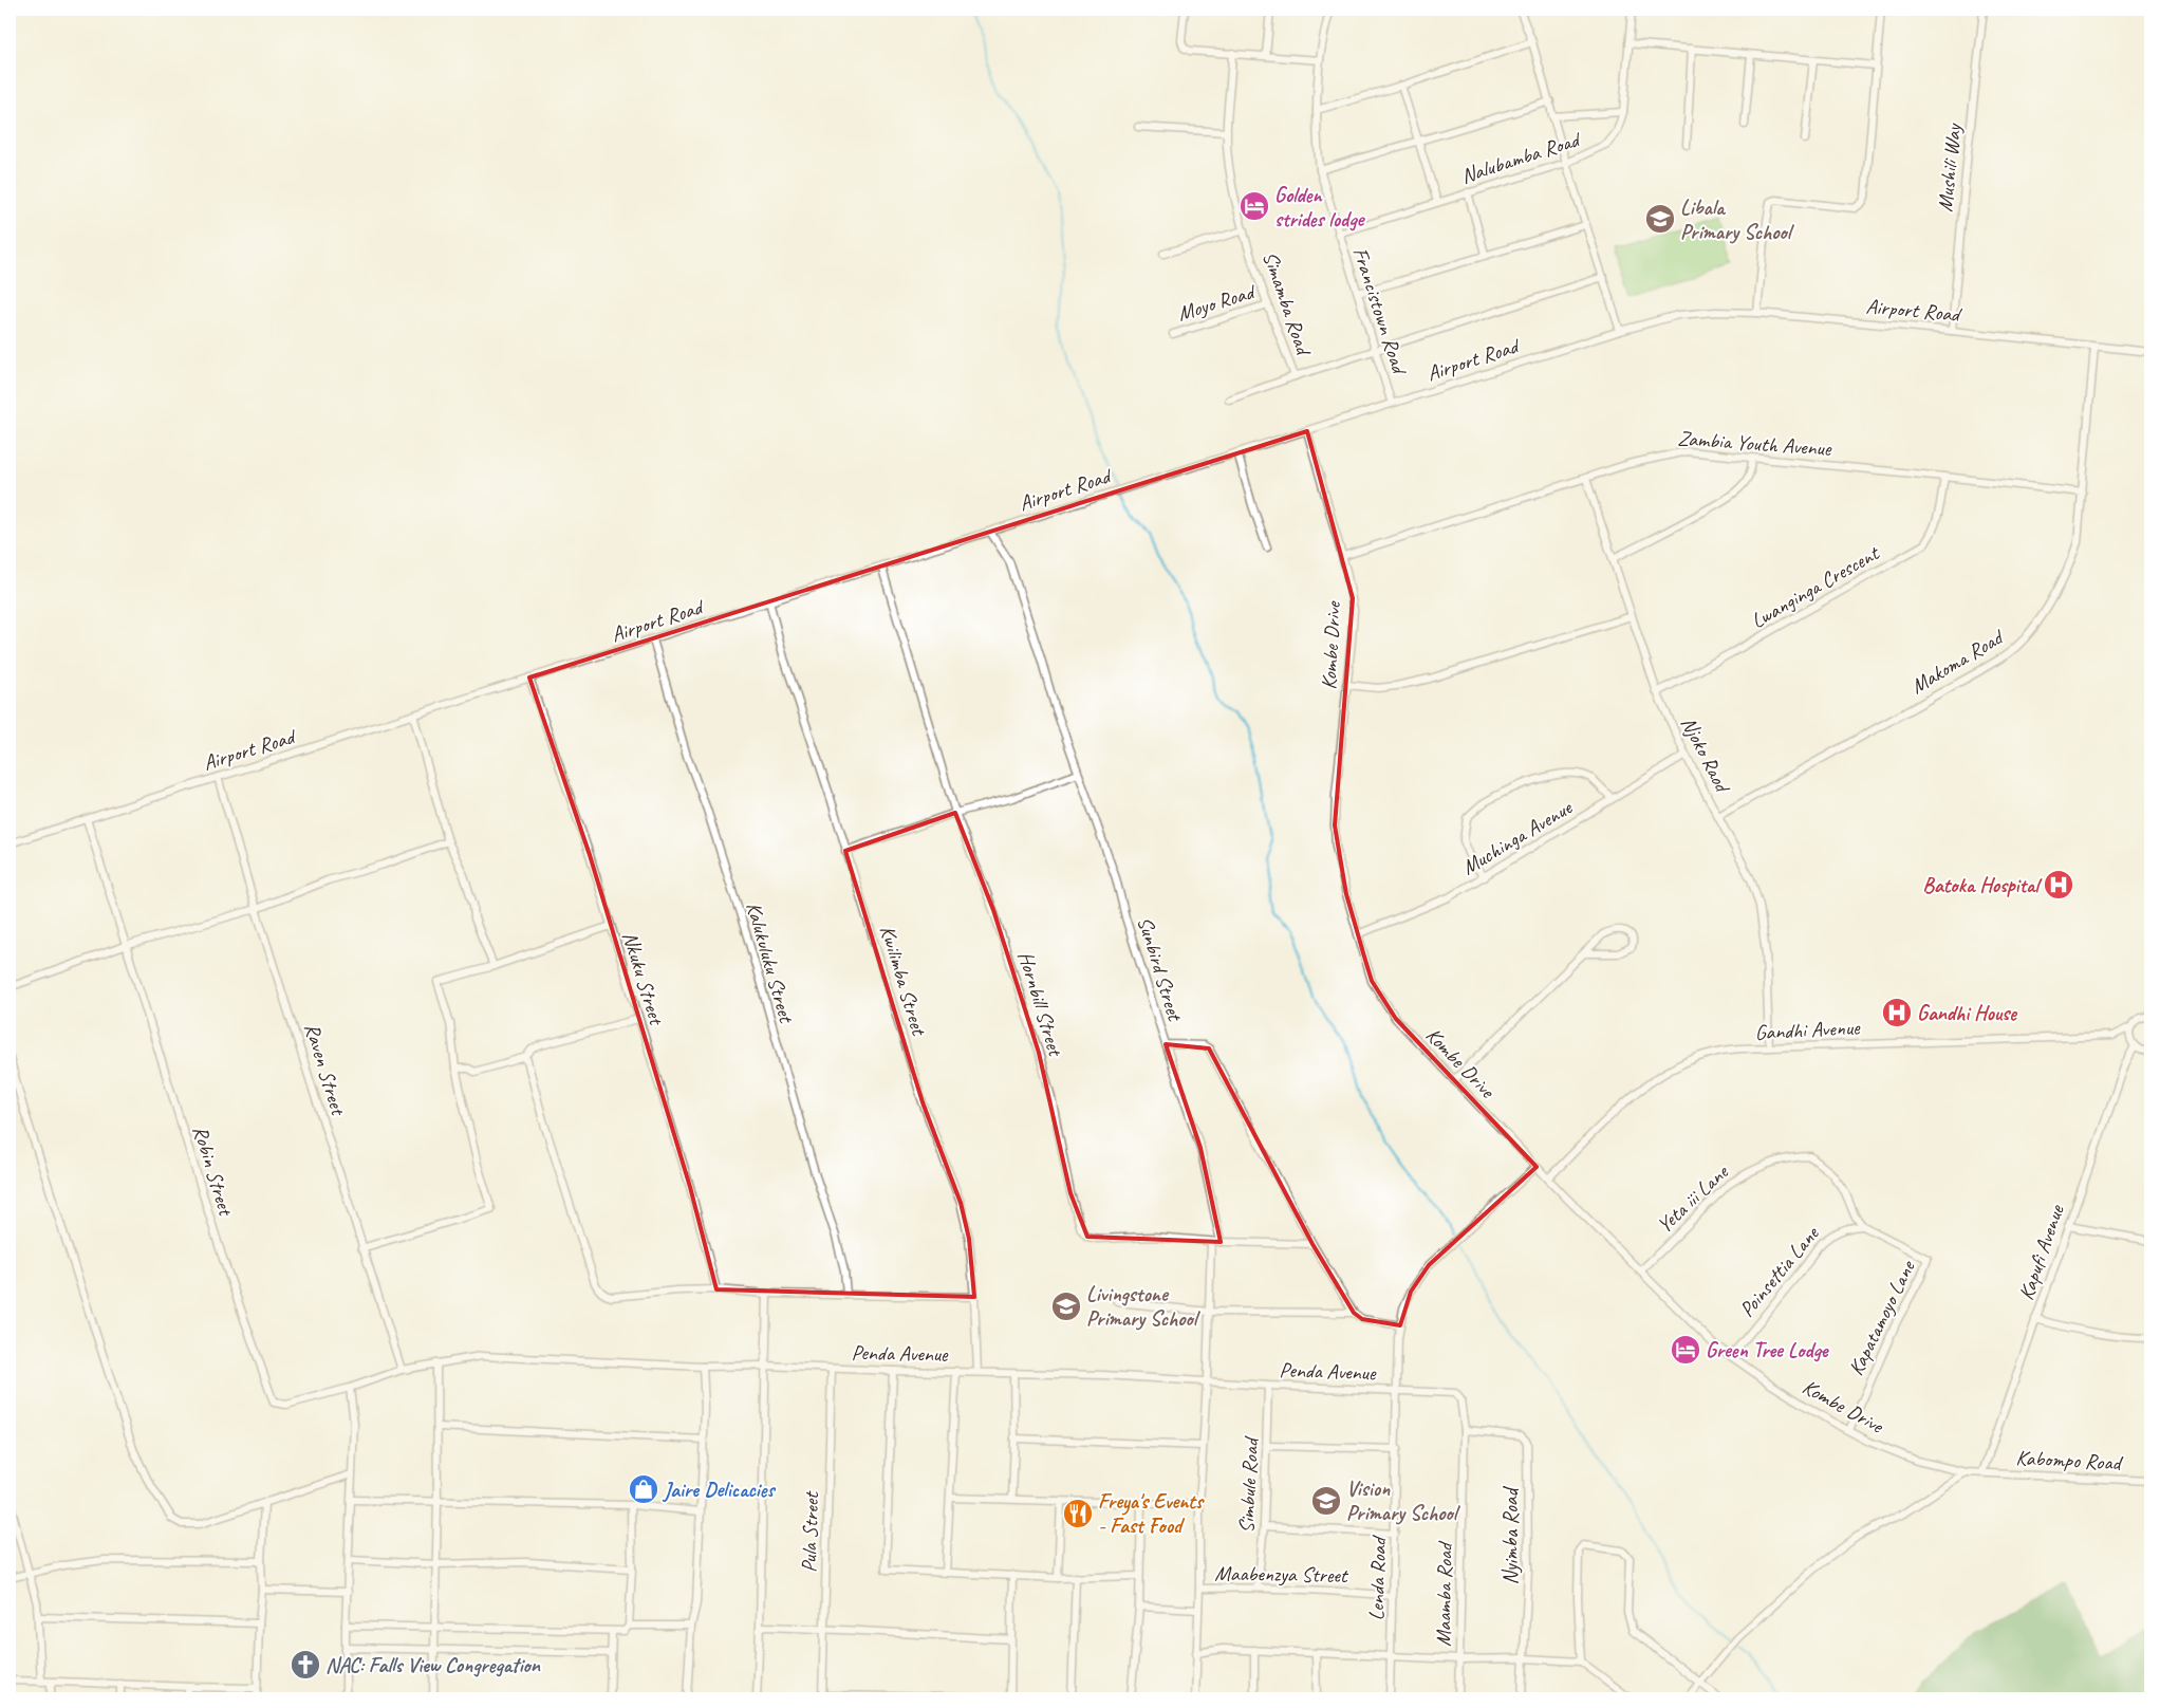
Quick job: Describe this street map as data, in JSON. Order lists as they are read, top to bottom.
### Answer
{
  "streets": {
    "street": [
      "Nalubamba Road",
      "Mushili Way",
      "Moyo Road",
      "Simamba Road",
      "Francistown Road",
      "Airport Road",
      "Zambia Youth Avenue",
      "Lwanginga Crescent",
      "Kombe Drive",
      "Makoma Road",
      "Njoko Raod",
      "Muchinga Avenue",
      "Kalukuluku Street",
      "Sunbird Street",
      "Nkuku Street",
      "Kwilimba Street",
      "Hornbill Street",
      "Gandhi Avenue",
      "Raven Street",
      "Robin Street",
      "Yeta iii Lane",
      "Kapufi Avenue",
      "Poinsettia Lane",
      "Kapatamoyo Lane",
      "Penda Avenue",
      "Kabompo Road",
      "Simbule Road",
      "Pula Street",
      "Nyimba Road",
      "Maabenzya Street",
      "Lenda Road",
      "Maamba Road"
    ]
  },
  "crossings": [
    ["Nalubamba Road", "Francistown Road"],
    ["Mushili Way", "Airport Road"],
    ["Moyo Road", "Simamba Road"],
    ["Francistown Road", "Airport Road"],
    ["Airport Road", "Kombe Drive"],
    ["Airport Road", "Makoma Road"],
    ["Airport Road", "Kalukuluku Street"],
    ["Airport Road", "Sunbird Street"],
    ["Airport Road", "Nkuku Street"],
    ["Airport Road", "Kwilimba Street"],
    ["Airport Road", "Hornbill Street"],
    ["Airport Road", "Raven Street"],
    ["Airport Road", "Robin Street"],
    ["Zambia Youth Avenue", "Lwanginga Crescent"],
    ["Zambia Youth Avenue", "Kombe Drive"],
    ["Zambia Youth Avenue", "Makoma Road"],
    ["Zambia Youth Avenue", "Njoko Raod"],
    ["Lwanginga Crescent", "Njoko Raod"],
    ["Kombe Drive", "Muchinga Avenue"],
    ["Kombe Drive", "Gandhi Avenue"],
    ["Kombe Drive", "Yeta iii Lane"],
    ["Kombe Drive", "Kapufi Avenue"],
    ["Kombe Drive", "Poinsettia Lane"],
    ["Kombe Drive", "Kapatamoyo Lane"],
    ["Kombe Drive", "Kabompo Road"],
    ["Kombe Drive", "Lenda Road"],
    ["Makoma Road", "Njoko Raod"],
    ["Njoko Raod", "Muchinga Avenue"],
    ["Njoko Raod", "Gandhi Avenue"],
    ["Sunbird Street", "Hornbill Street"],
    ["Kwilimba Street", "Penda Avenue"],
    ["Gandhi Avenue", "Kapufi Avenue"],
    ["Raven Street", "Robin Street"],
    ["Raven Street", "Penda Avenue"],
    ["Robin Street", "Penda Avenue"],
    ["Yeta iii Lane", "Poinsettia Lane"],
    ["Yeta iii Lane", "Kapatamoyo Lane"],
    ["Kapufi Avenue", "Kabompo Road"],
    ["Poinsettia Lane", "Kapatamoyo Lane"],
    ["Penda Avenue", "Simbule Road"],
    ["Penda Avenue", "Pula Street"],
    ["Penda Avenue", "Lenda Road"],
    ["Penda Avenue", "Maamba Road"],
    ["Simbule Road", "Maabenzya Street"],
    ["Nyimba Road", "Maamba Road"],
    ["Maabenzya Street", "Lenda Road"],
    ["Lenda Road", "Maamba Road"]
  ],
  "places": {
    "hotel": ["Golden strides lodge", "Green Tree Lodge"],
    "school or university": ["Libala Primary School", "Livingstone Primary School", "Vision Primary School"],
    "hospital": ["Batoka Hospital", "Gandhi House"],
    "shop": ["Jaire Delicacies"],
    "restaurant": ["Freya's Events - Fast Food"],
    "church": ["NAC: Falls View Congregation"]
  }
}
